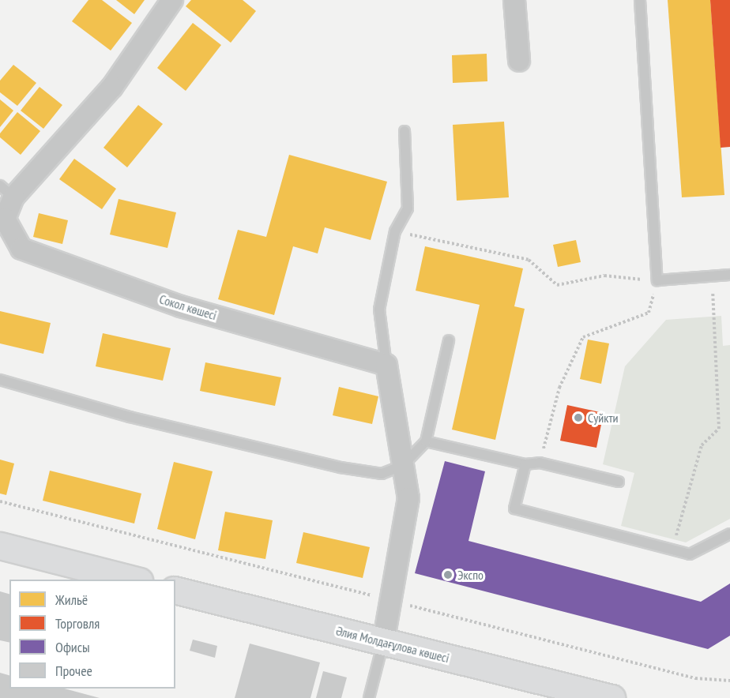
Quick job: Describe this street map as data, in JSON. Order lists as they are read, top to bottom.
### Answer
{
  "streets": {
    "main road": ["Әлия Молдағұлова көшесі"],
    "street": ["Сокол көшесі"]
  },
  "places": ["Суйкти", "Экспо"],
  "legend": [
    "Жильё",
    "Торговля",
    "Офисы",
    "Прочее"
  ]
}
